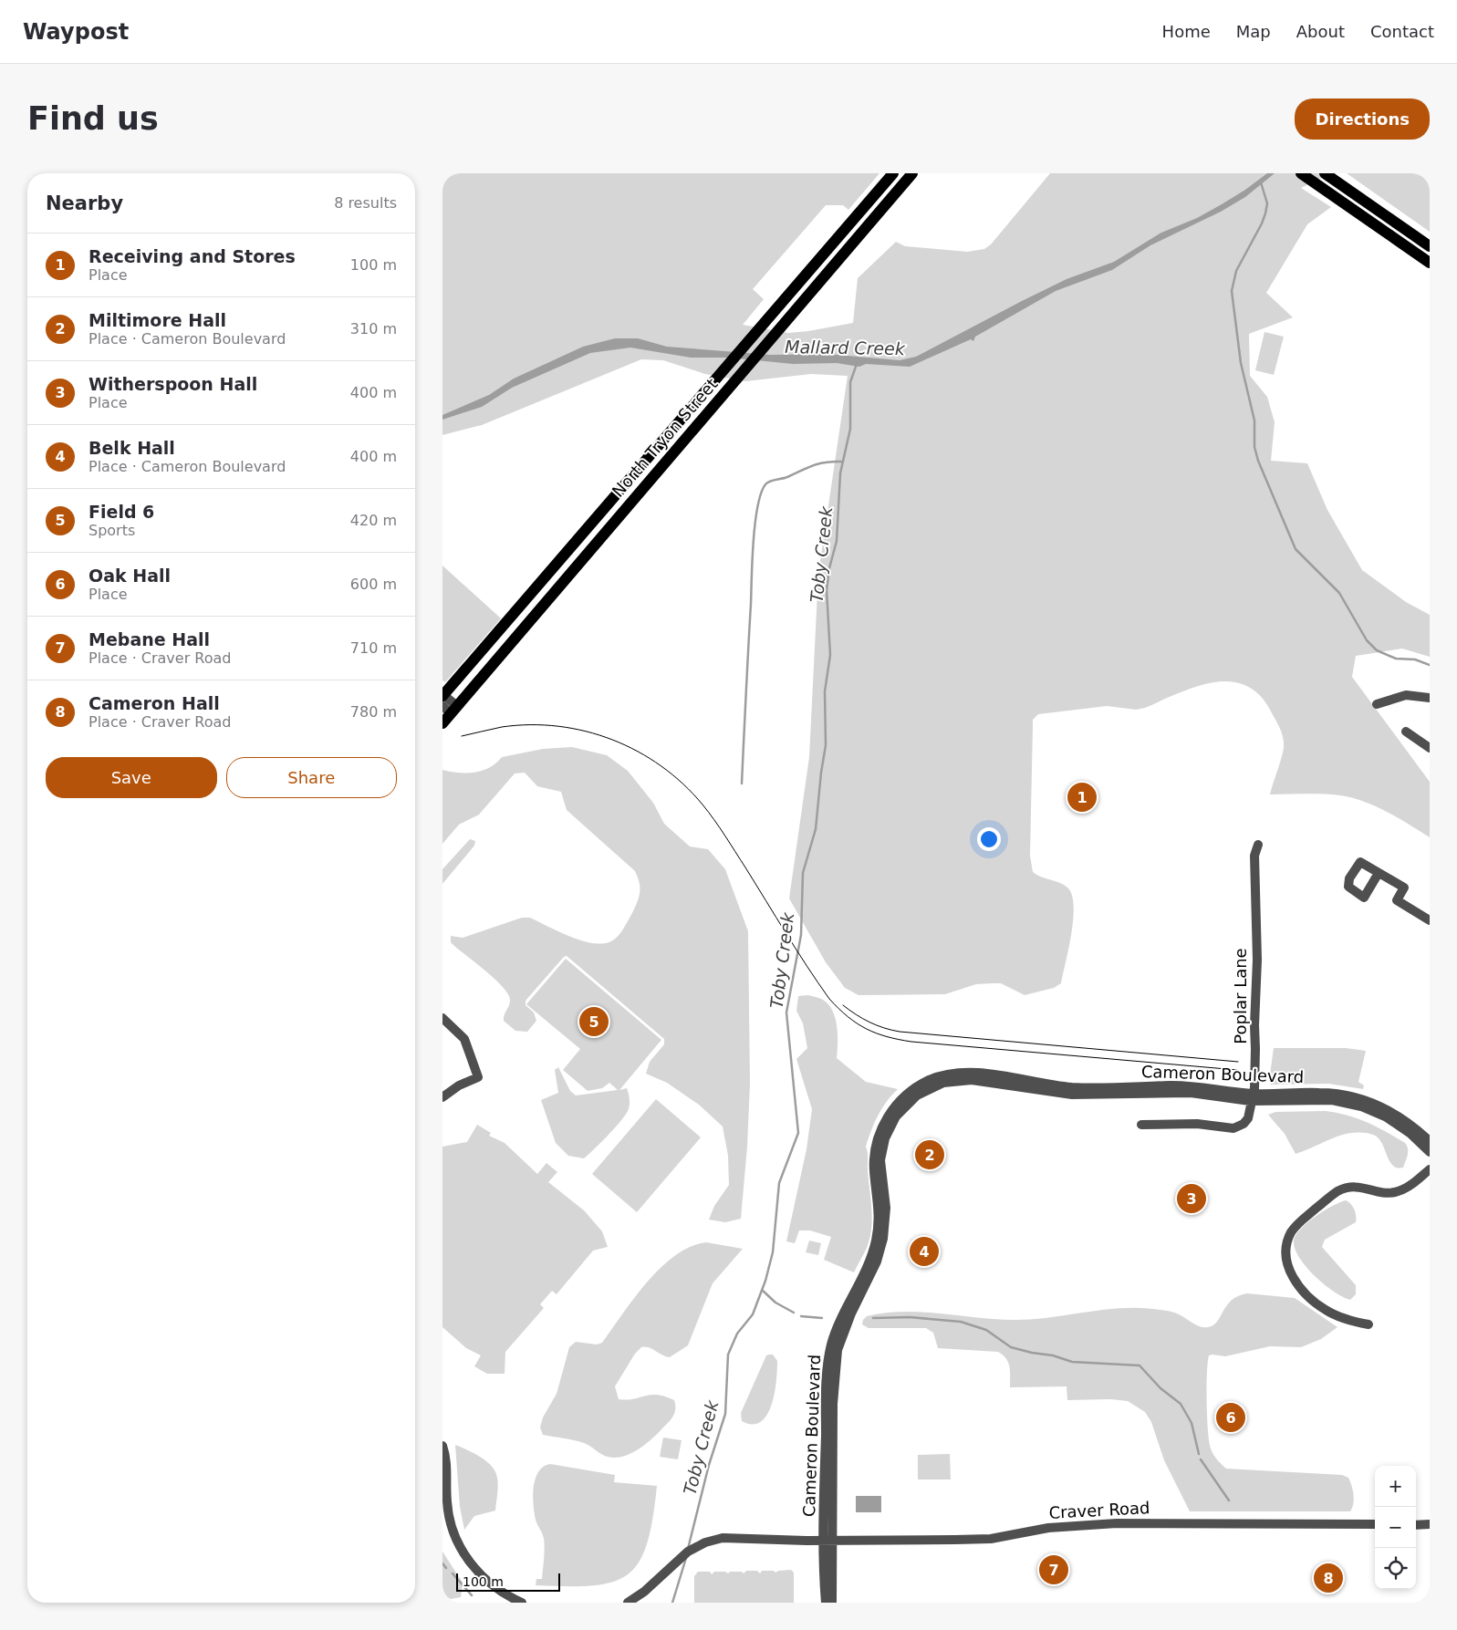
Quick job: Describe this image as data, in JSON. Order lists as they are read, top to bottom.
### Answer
{
  "streets": {
    "main road": ["North Tryon Street"],
    "street": ["Poplar Lane", "Cameron Boulevard", "Craver Road"]
  },
  "crossings": [
    ["Poplar Lane", "Cameron Boulevard"],
    ["Cameron Boulevard", "Craver Road"]
  ],
  "water": ["Mallard Creek", "Toby Creek"],
  "scale_bar": "100 m",
  "page": {
    "header": "Waypost",
    "nav": [
      "Home",
      "Map",
      "About",
      "Contact"
    ],
    "buttons": [
      "Directions",
      ["Save", "Share"]
    ],
    "title": "Find us",
    "heading": ["Nearby", "8 results"],
    "list": [
      {
        "mark": "1",
        "name": "Receiving and Stores",
        "note": "Place",
        "value": "100 m"
      },
      {
        "mark": "2",
        "name": "Miltimore Hall",
        "note": "Place · Cameron Boulevard",
        "value": "310 m"
      },
      {
        "mark": "3",
        "name": "Witherspoon Hall",
        "note": "Place",
        "value": "400 m"
      },
      {
        "mark": "4",
        "name": "Belk Hall",
        "note": "Place · Cameron Boulevard",
        "value": "400 m"
      },
      {
        "mark": "5",
        "name": "Field 6",
        "note": "Sports",
        "value": "420 m"
      },
      {
        "mark": "6",
        "name": "Oak Hall",
        "note": "Place",
        "value": "600 m"
      },
      {
        "mark": "7",
        "name": "Mebane Hall",
        "note": "Place · Craver Road",
        "value": "710 m"
      },
      {
        "mark": "8",
        "name": "Cameron Hall",
        "note": "Place · Craver Road",
        "value": "780 m"
      }
    ],
    "pins": [
      "1",
      "5",
      "2",
      "3",
      "4",
      "6",
      "7",
      "8"
    ],
    "map_buttons": ["+", "−"],
    "scale": "100 m"
  }
}
